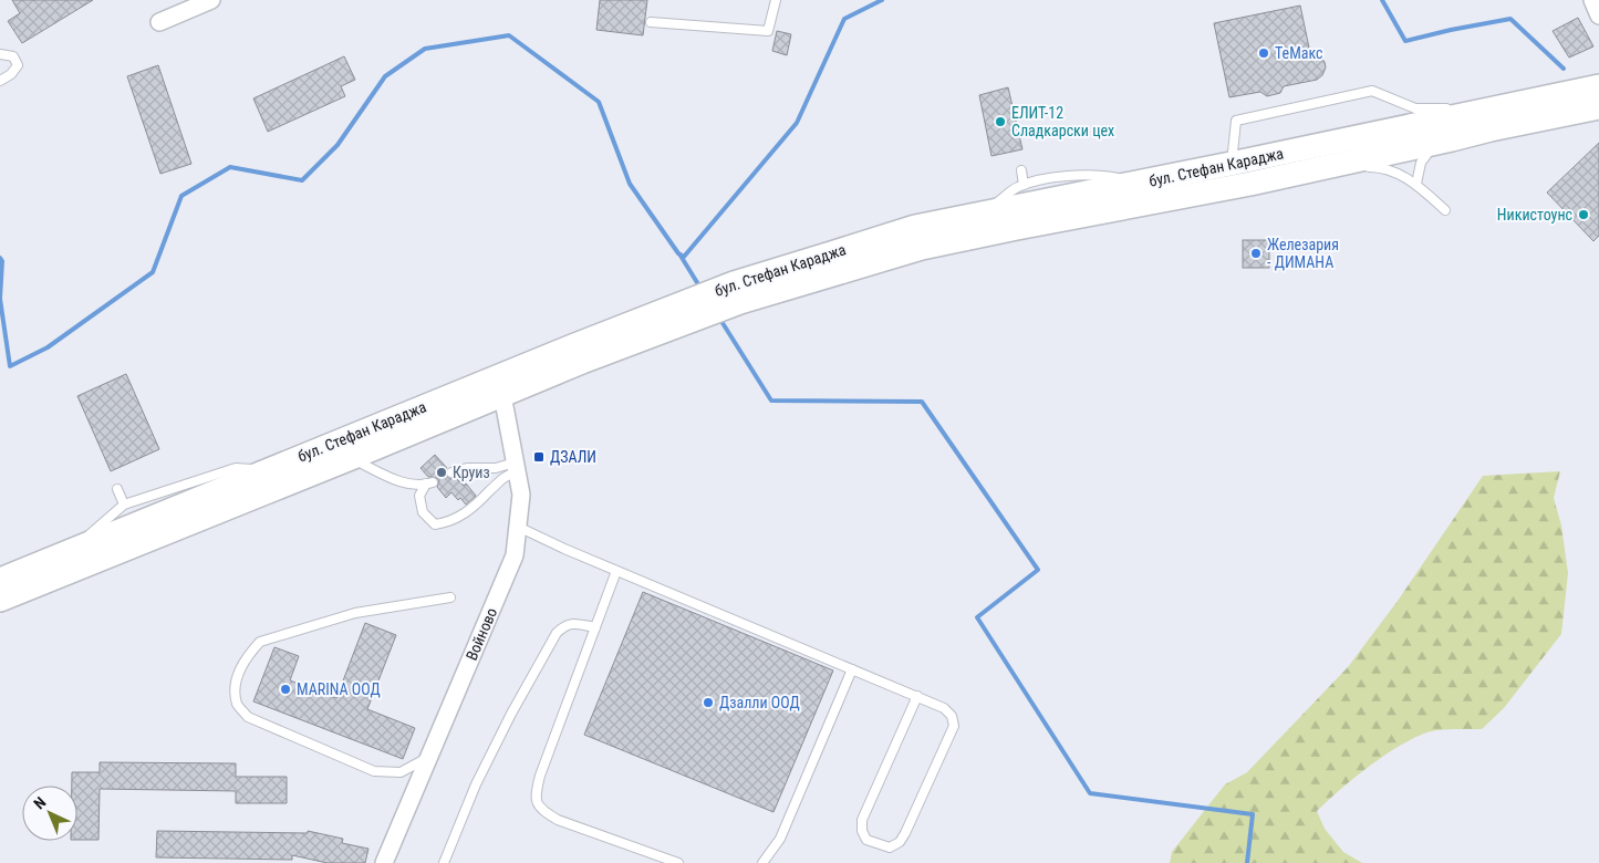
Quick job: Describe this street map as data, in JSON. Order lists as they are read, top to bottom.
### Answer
{
  "streets": {
    "main road": ["бул. Стефан Караджа"],
    "street": ["Войново"]
  },
  "crossings": [
    ["бул. Стефан Караджа", "Войново"]
  ],
  "places": {
    "other": [
      "ТеМакс",
      "ЕЛИТ-12 Сладкарски цех",
      "Никистоунс",
      "Железария - ДИМАНА",
      "Круиз",
      "MARINA ООД",
      "Дзалли ООД"
    ],
    "transit": ["ДЗАЛИ"]
  },
  "north": "top left"
}
